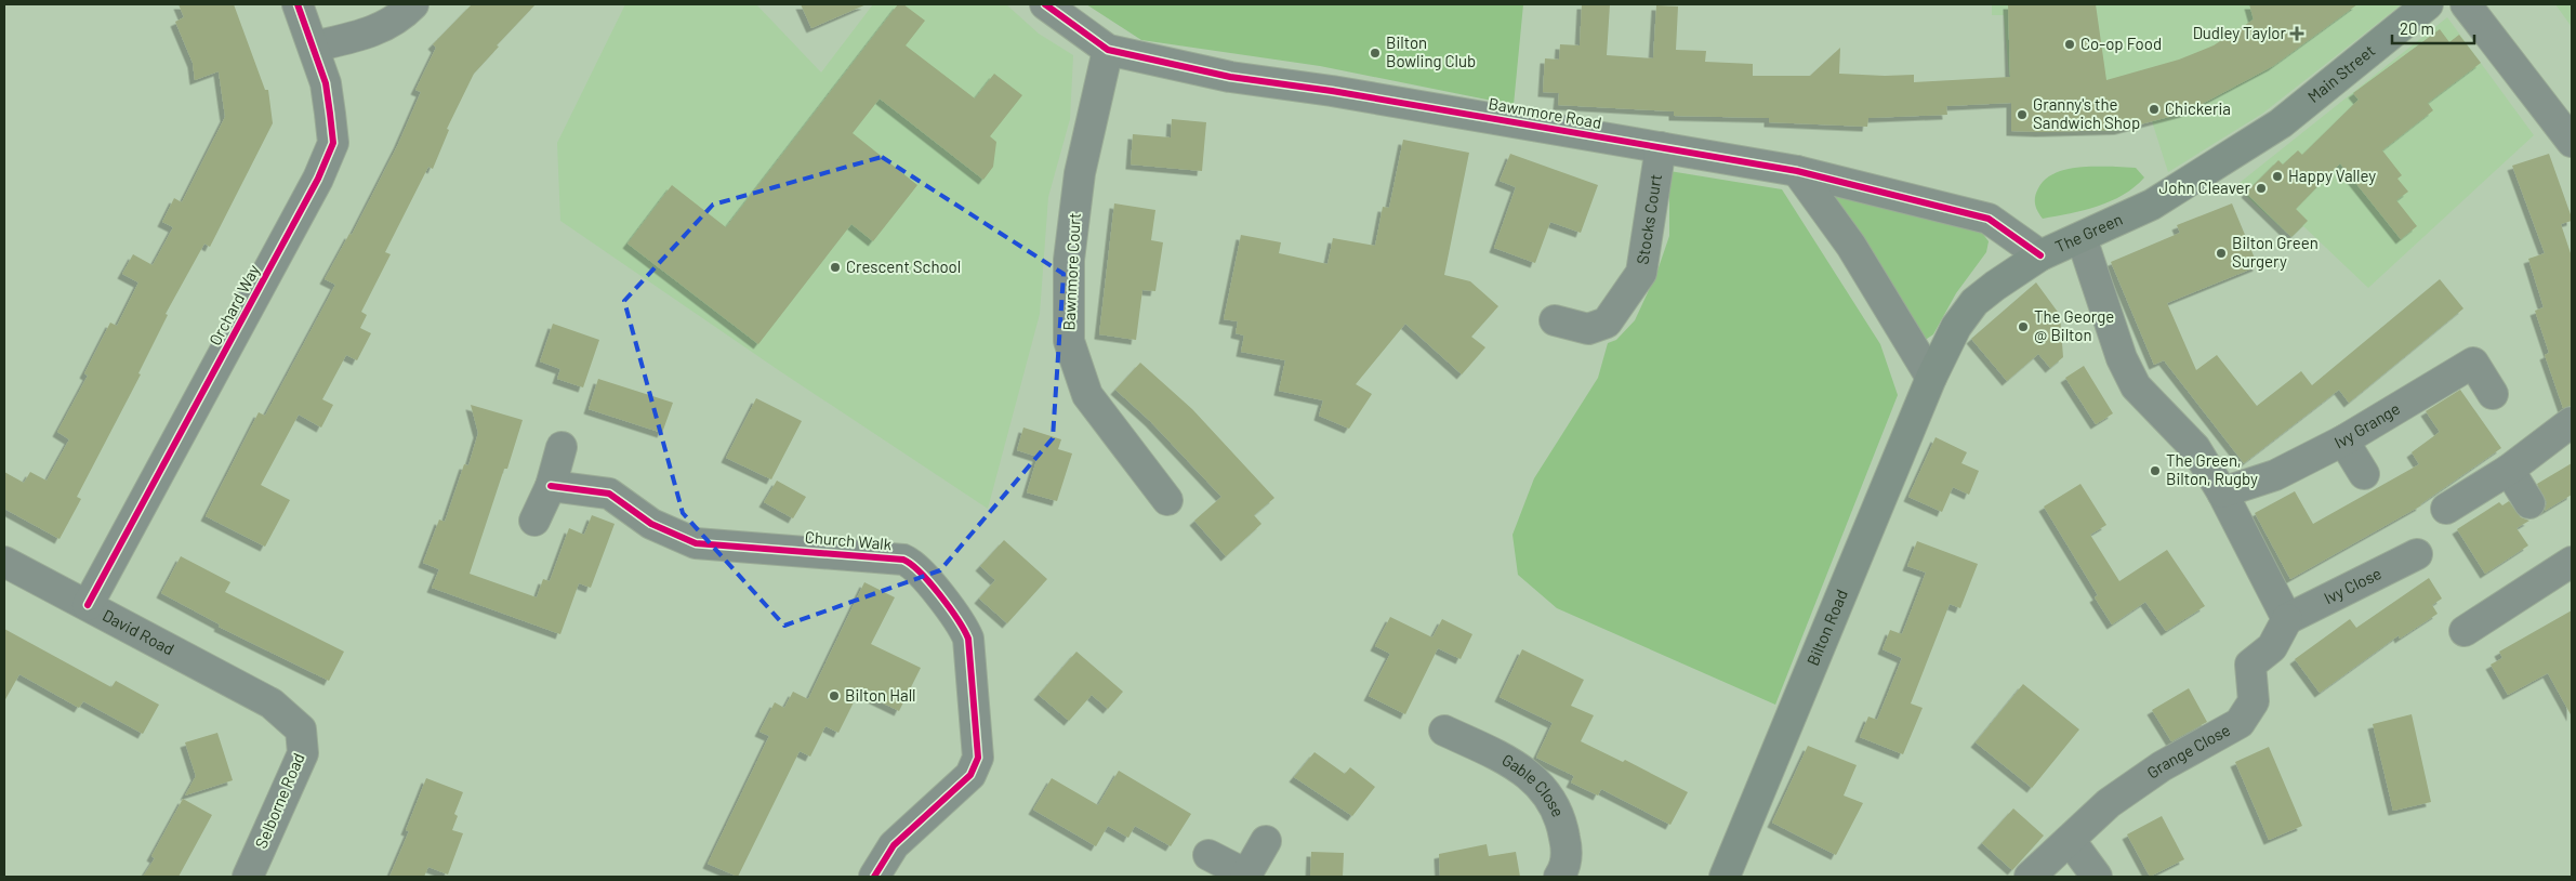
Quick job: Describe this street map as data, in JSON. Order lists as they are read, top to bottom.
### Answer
{
  "streets": {
    "main road": ["Main Street", "The Green", "Bilton Road"],
    "street": [
      "Bawnmore Road",
      "Stocks Court",
      "Bawnmore Court",
      "Orchard Way",
      "Ivy Grange",
      "Church Walk",
      "Ivy Close",
      "David Road",
      "Grange Close",
      "Gable Close",
      "Selborne Road"
    ]
  },
  "crossings": [
    ["Main Street", "The Green"],
    ["Bawnmore Road", "Stocks Court"],
    ["Bawnmore Road", "The Green"],
    ["Bawnmore Road", "Bawnmore Court"],
    ["The Green", "Bilton Road"],
    ["Orchard Way", "David Road"],
    ["Ivy Close", "Grange Close"],
    ["David Road", "Selborne Road"]
  ],
  "places": {
    "health": ["Dudley Taylor"],
    "other": [
      "Co-op Food",
      "Bilton Bowling Club",
      "Chickeria",
      "Granny's the Sandwich Shop",
      "Happy Valley",
      "John Cleaver",
      "Bilton Green Surgery",
      "Crescent School",
      "The George @ Bilton",
      "The Green, Bilton, Rugby",
      "Bilton Hall"
    ]
  },
  "scale_bar": "20 m"
}
